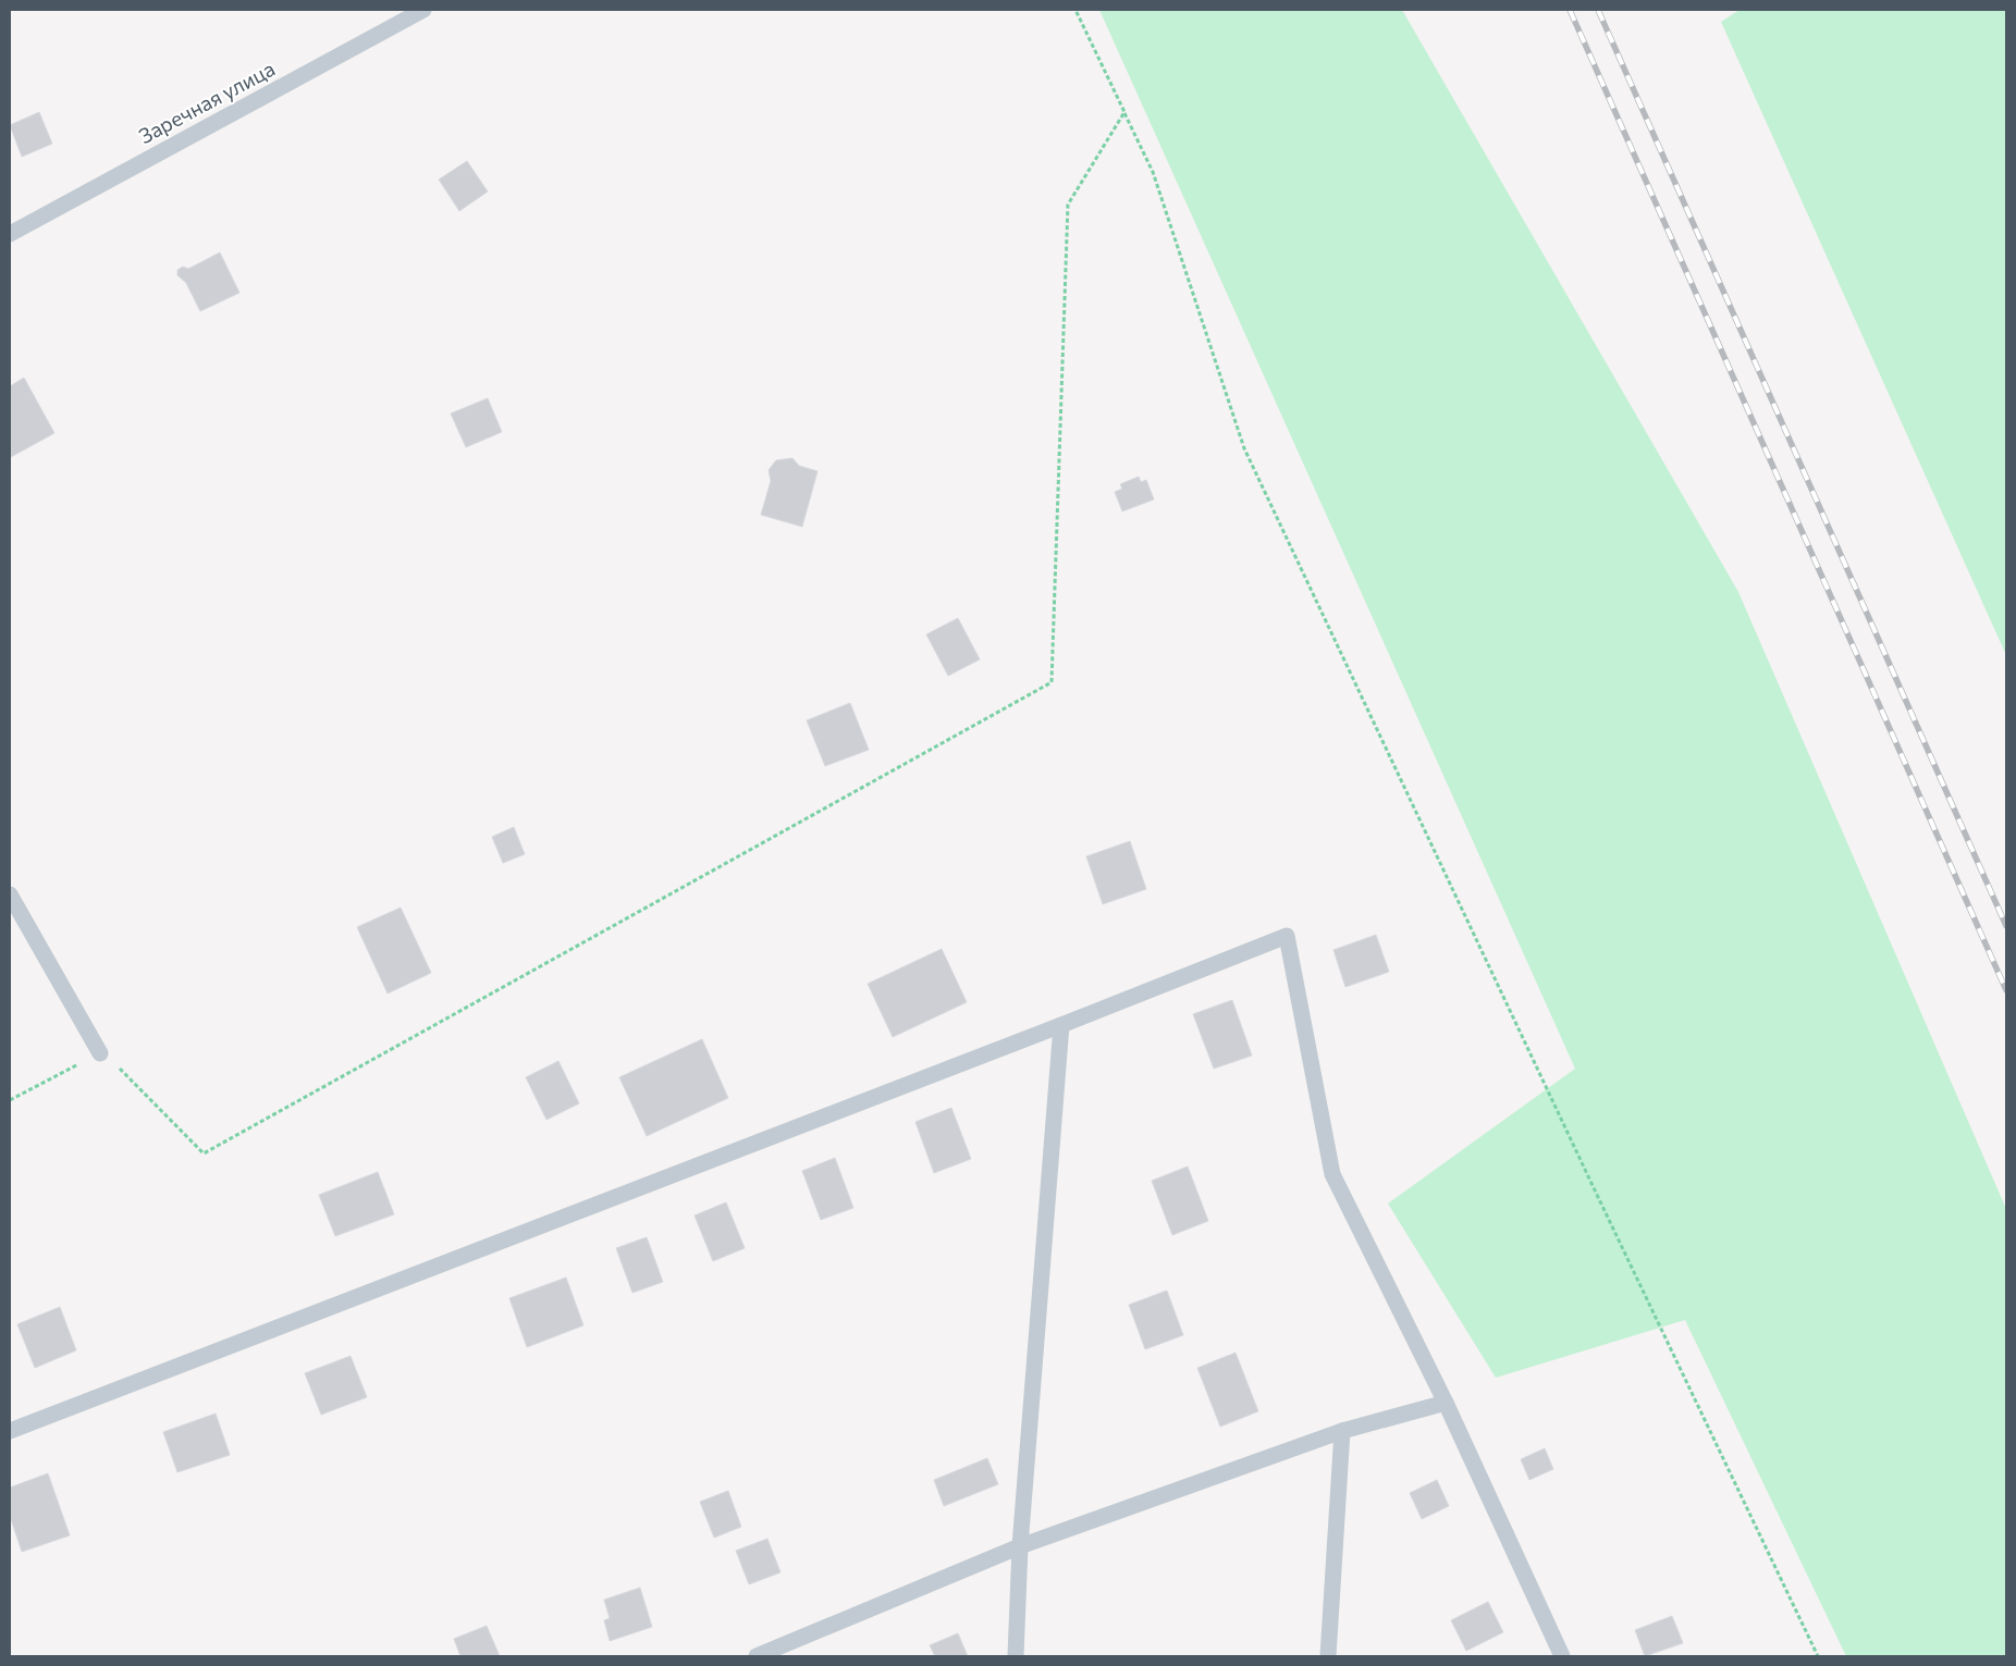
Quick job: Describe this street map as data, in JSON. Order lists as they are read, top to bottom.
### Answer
{
  "streets": {
    "lane": ["Заречная улица"]
  }
}
